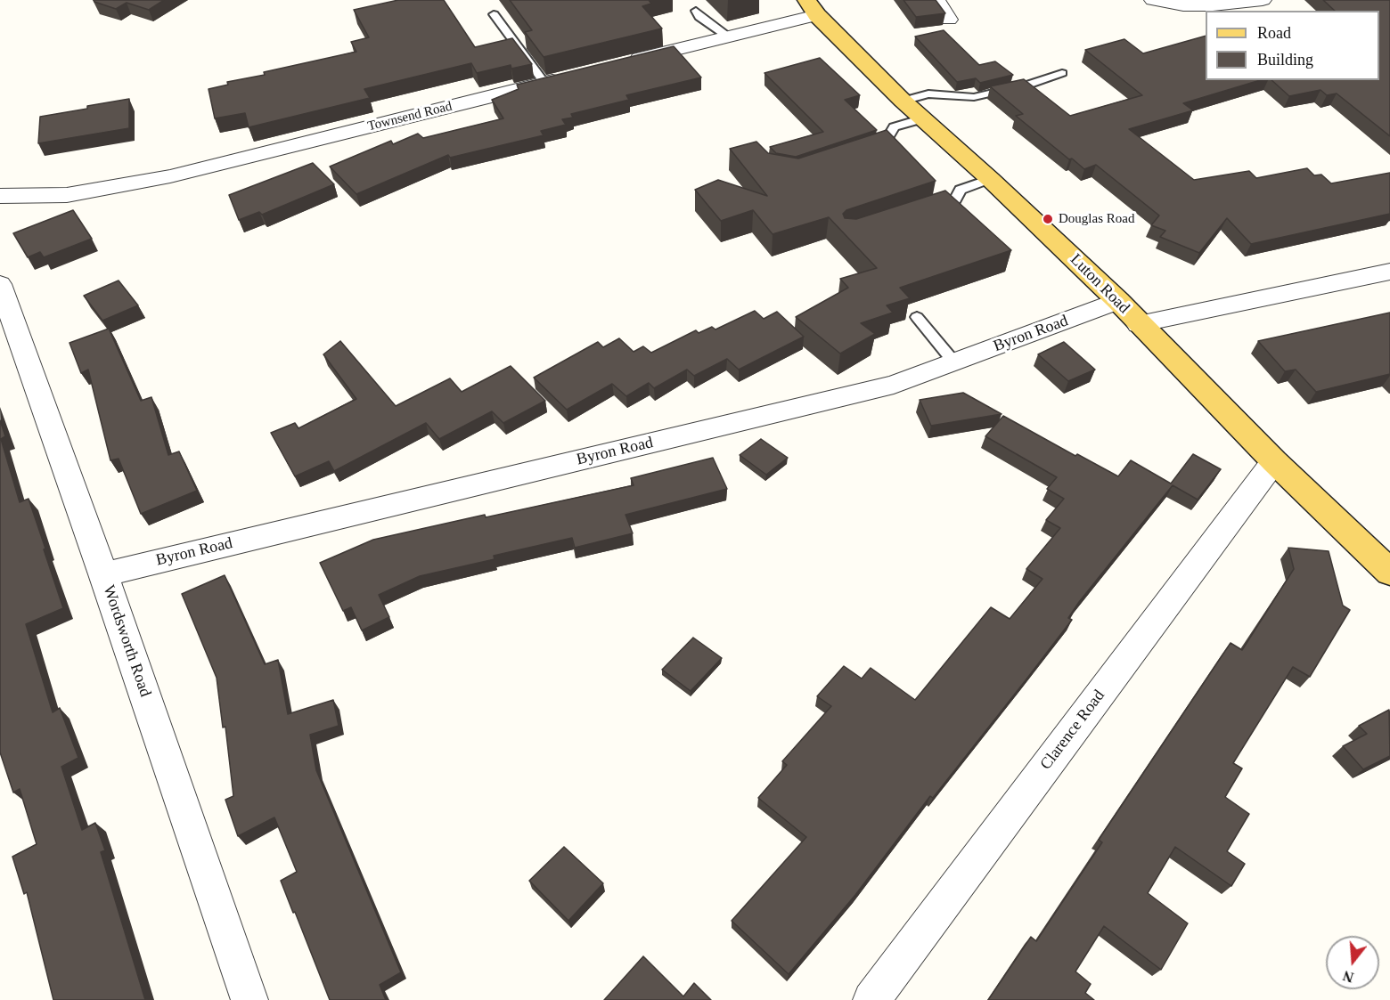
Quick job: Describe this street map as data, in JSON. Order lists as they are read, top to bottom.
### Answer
{
  "streets": {
    "main road": ["Luton Road"],
    "street": [
      "Townsend Road",
      "Byron Road",
      "Wordsworth Road",
      "Clarence Road"
    ]
  },
  "crossings": [
    ["Luton Road", "Byron Road"],
    ["Luton Road", "Clarence Road"],
    ["Byron Road", "Wordsworth Road"]
  ],
  "places": ["Douglas Road"],
  "legend": ["Road", "Building"],
  "north": "bottom"
}
